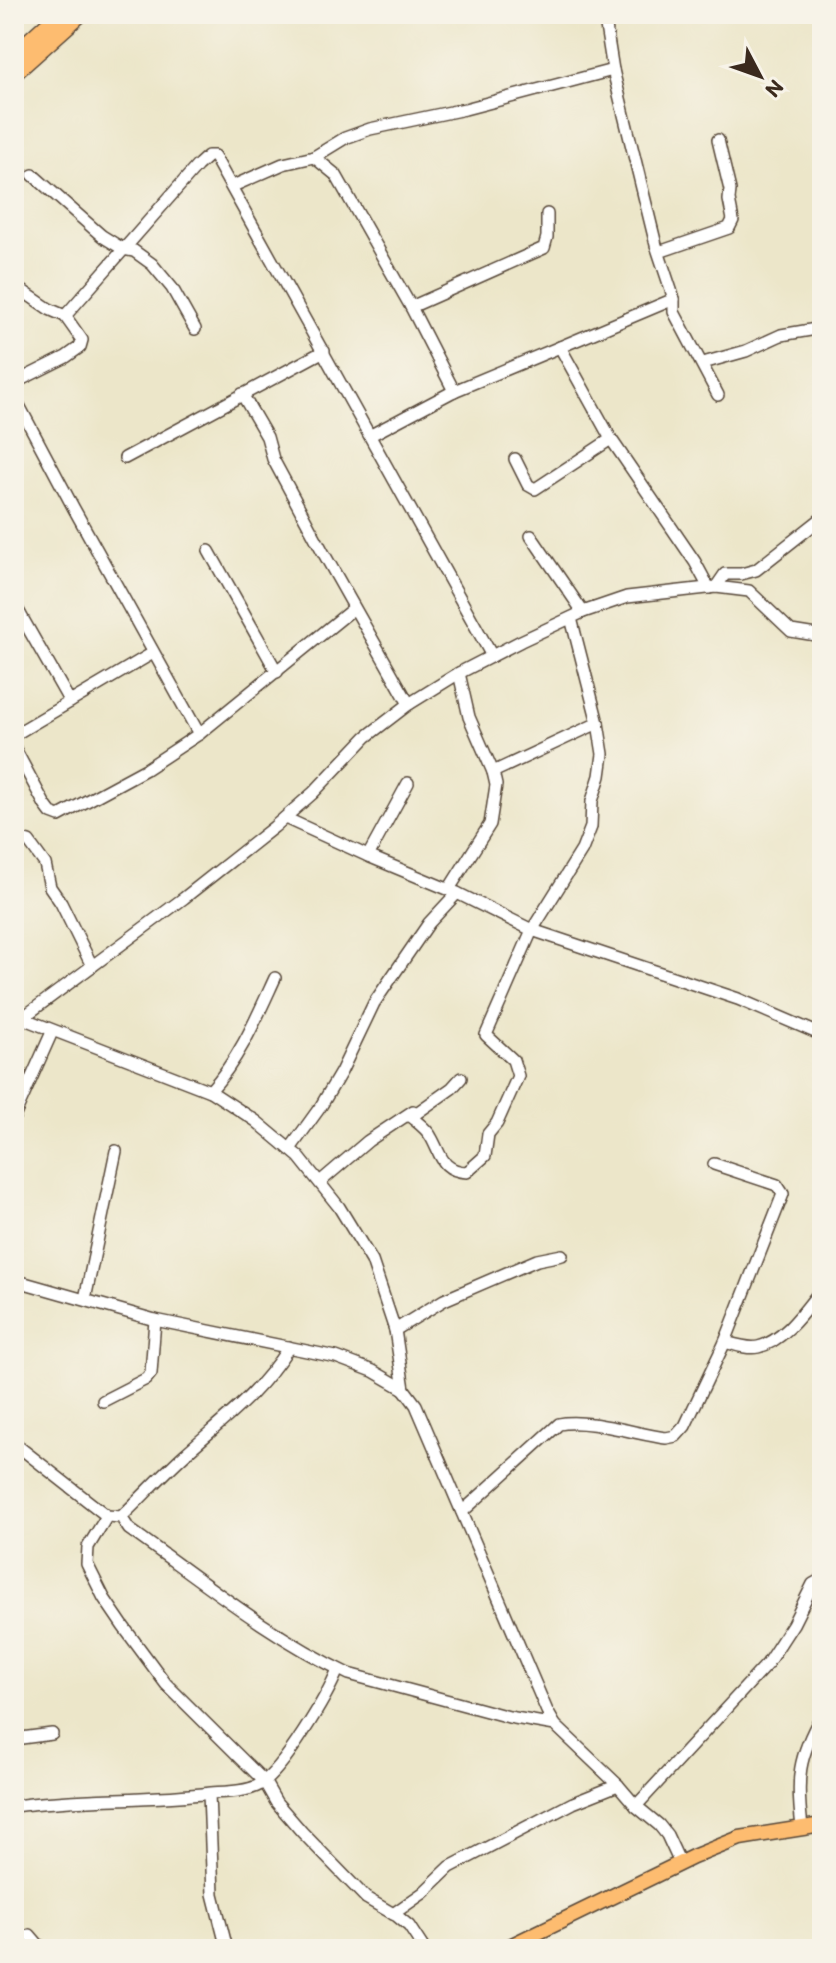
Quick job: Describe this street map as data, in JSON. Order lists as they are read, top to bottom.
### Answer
{
  "north": "bottom right"
}
